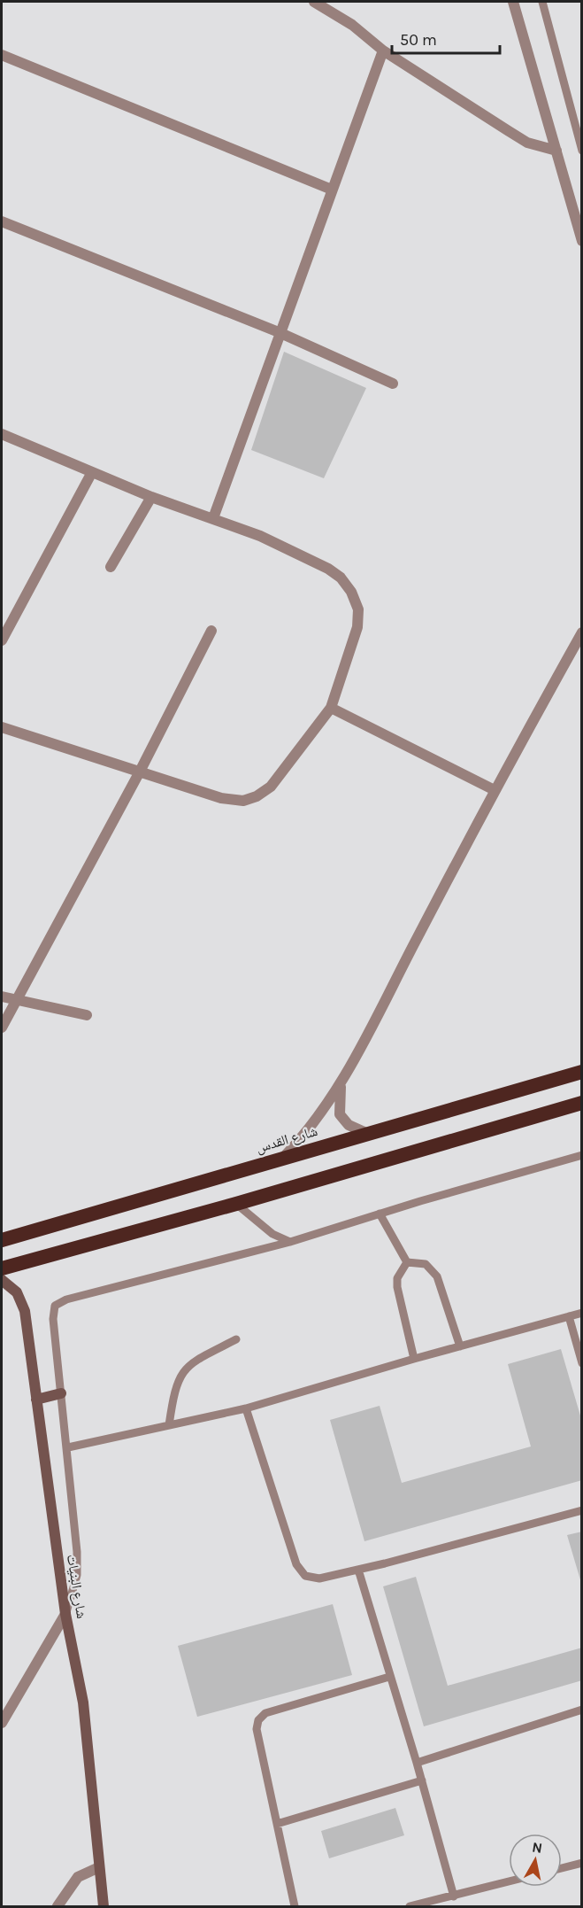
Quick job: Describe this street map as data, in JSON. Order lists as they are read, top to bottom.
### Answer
{
  "streets": {
    "highway": ["شارع القدس"],
    "main road": ["شارع البنيات"]
  },
  "scale_bar": "50 m",
  "north": "top"
}
